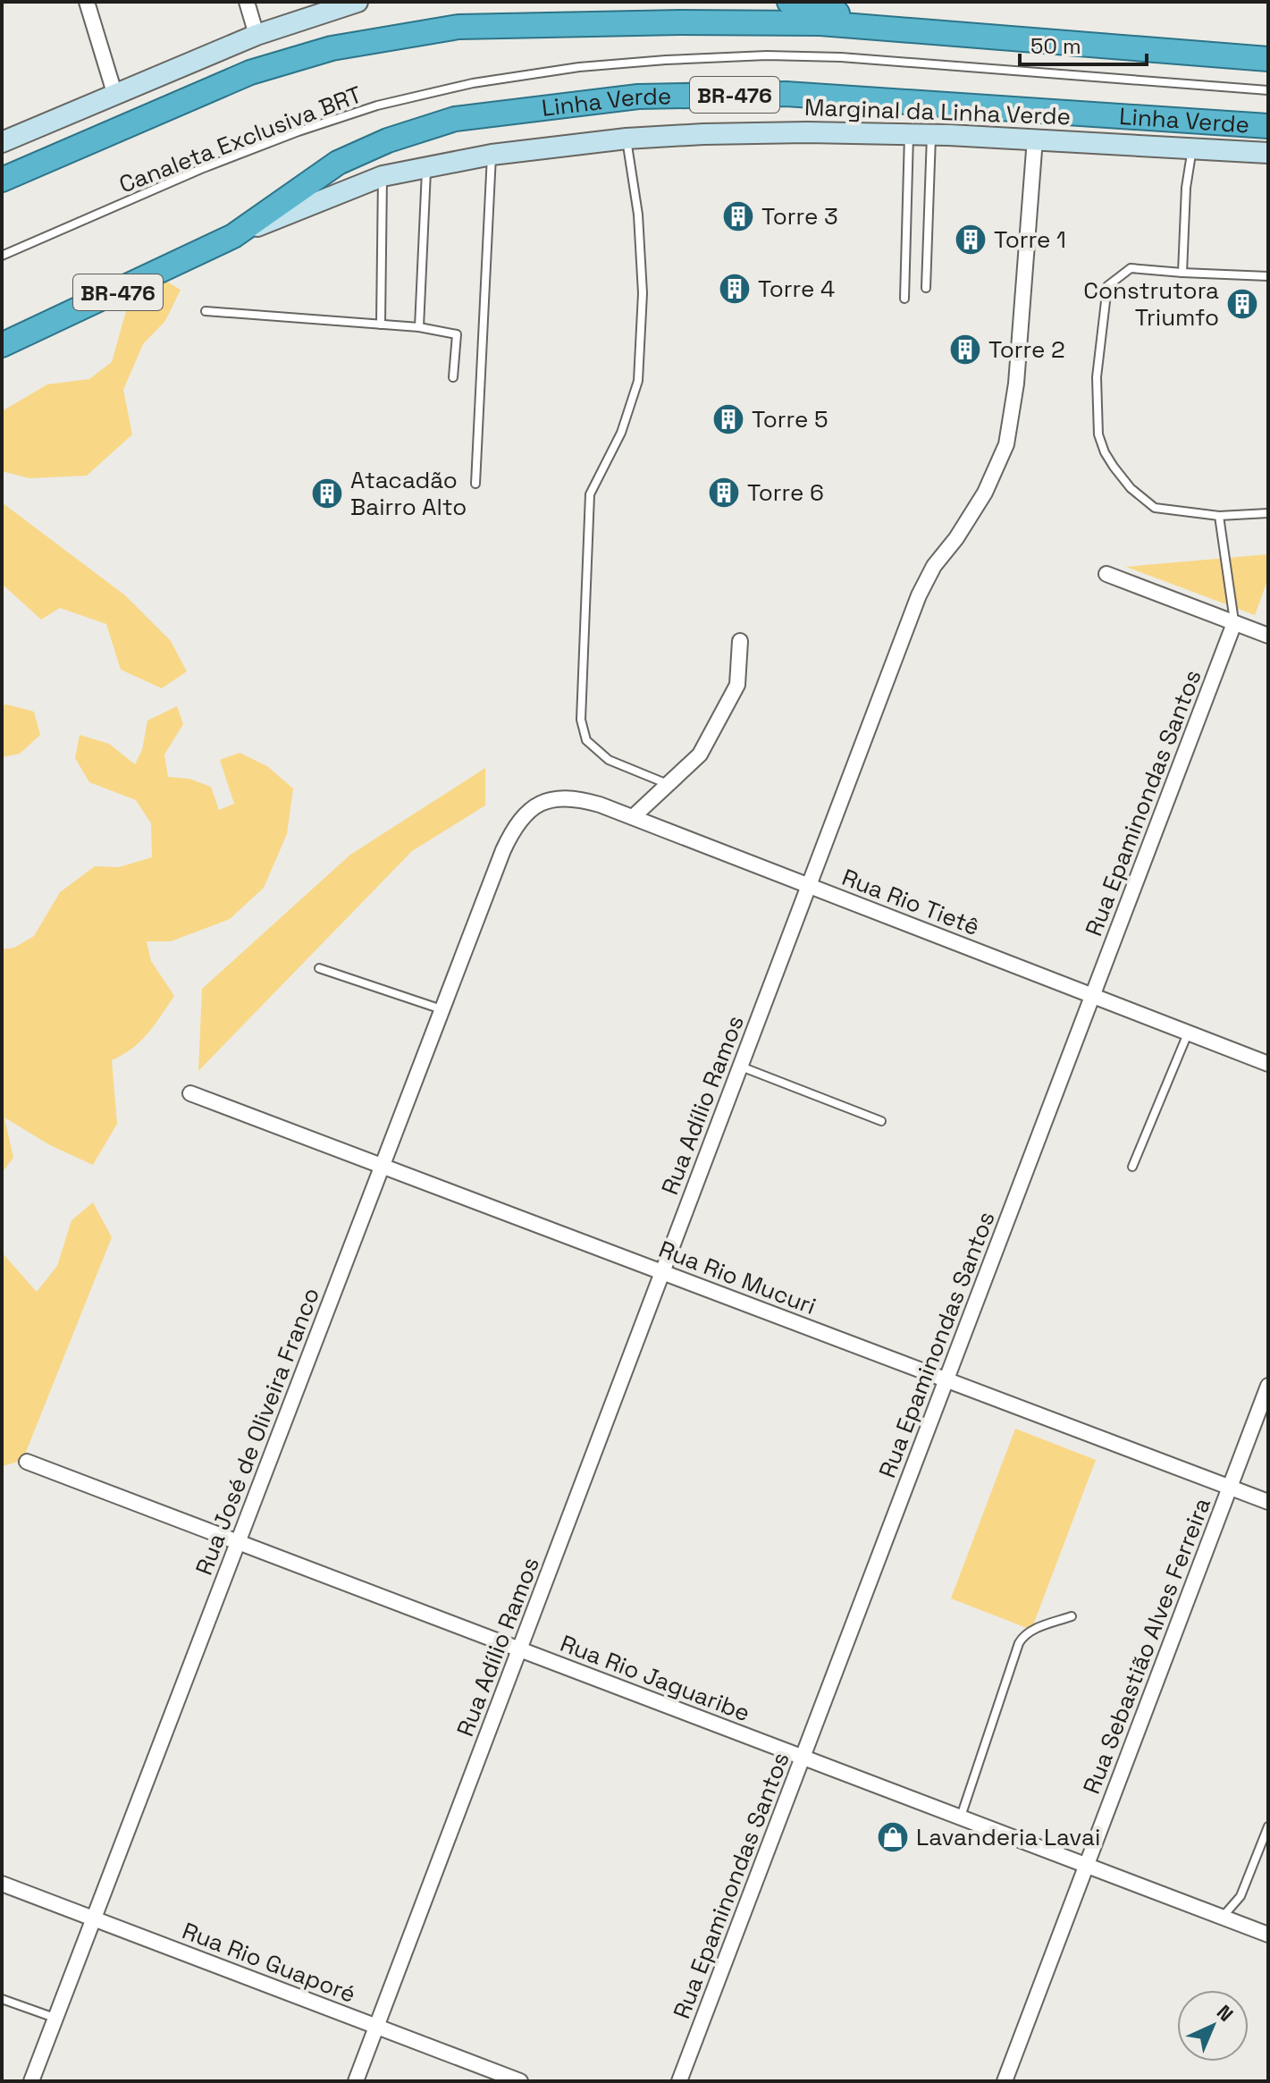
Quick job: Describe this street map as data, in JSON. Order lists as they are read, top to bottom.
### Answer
{
  "streets": {
    "highway": ["BR-476", "Linha Verde"],
    "main road": ["Marginal da Linha Verde"],
    "street": [
      "Rua Epaminondas Santos",
      "Rua Rio Tietê",
      "Rua Adílio Ramos",
      "Rua Rio Mucuri",
      "Rua José de Oliveira Franco",
      "Rua Sebastião Alves Ferreira",
      "Rua Rio Jaguaribe",
      "Rua Rio Guaporé"
    ],
    "lane": ["Canaleta Exclusiva BRT"]
  },
  "crossings": [
    ["Linha Verde", "Marginal da Linha Verde"],
    ["Marginal da Linha Verde", "Rua Adílio Ramos"],
    ["Rua Epaminondas Santos", "Rua Rio Tietê"],
    ["Rua Epaminondas Santos", "Rua Rio Mucuri"],
    ["Rua Epaminondas Santos", "Rua Rio Jaguaribe"],
    ["Rua Rio Tietê", "Rua Adílio Ramos"],
    ["Rua Rio Tietê", "Rua José de Oliveira Franco"],
    ["Rua Adílio Ramos", "Rua Rio Mucuri"],
    ["Rua Adílio Ramos", "Rua Rio Jaguaribe"],
    ["Rua Adílio Ramos", "Rua Rio Guaporé"],
    ["Rua Rio Mucuri", "Rua José de Oliveira Franco"],
    ["Rua Rio Mucuri", "Rua Sebastião Alves Ferreira"],
    ["Rua José de Oliveira Franco", "Rua Rio Jaguaribe"],
    ["Rua José de Oliveira Franco", "Rua Rio Guaporé"],
    ["Rua Sebastião Alves Ferreira", "Rua Rio Jaguaribe"]
  ],
  "places": {
    "building": [
      "Torre 3",
      "Torre 1",
      "Torre 4",
      "Construtora Triumfo",
      "Torre 2",
      "Torre 5",
      "Torre 6",
      "Atacadão Bairro Alto"
    ],
    "shop": ["Lavanderia Lavai"]
  },
  "scale_bar": "50 m",
  "north": "top right"
}
